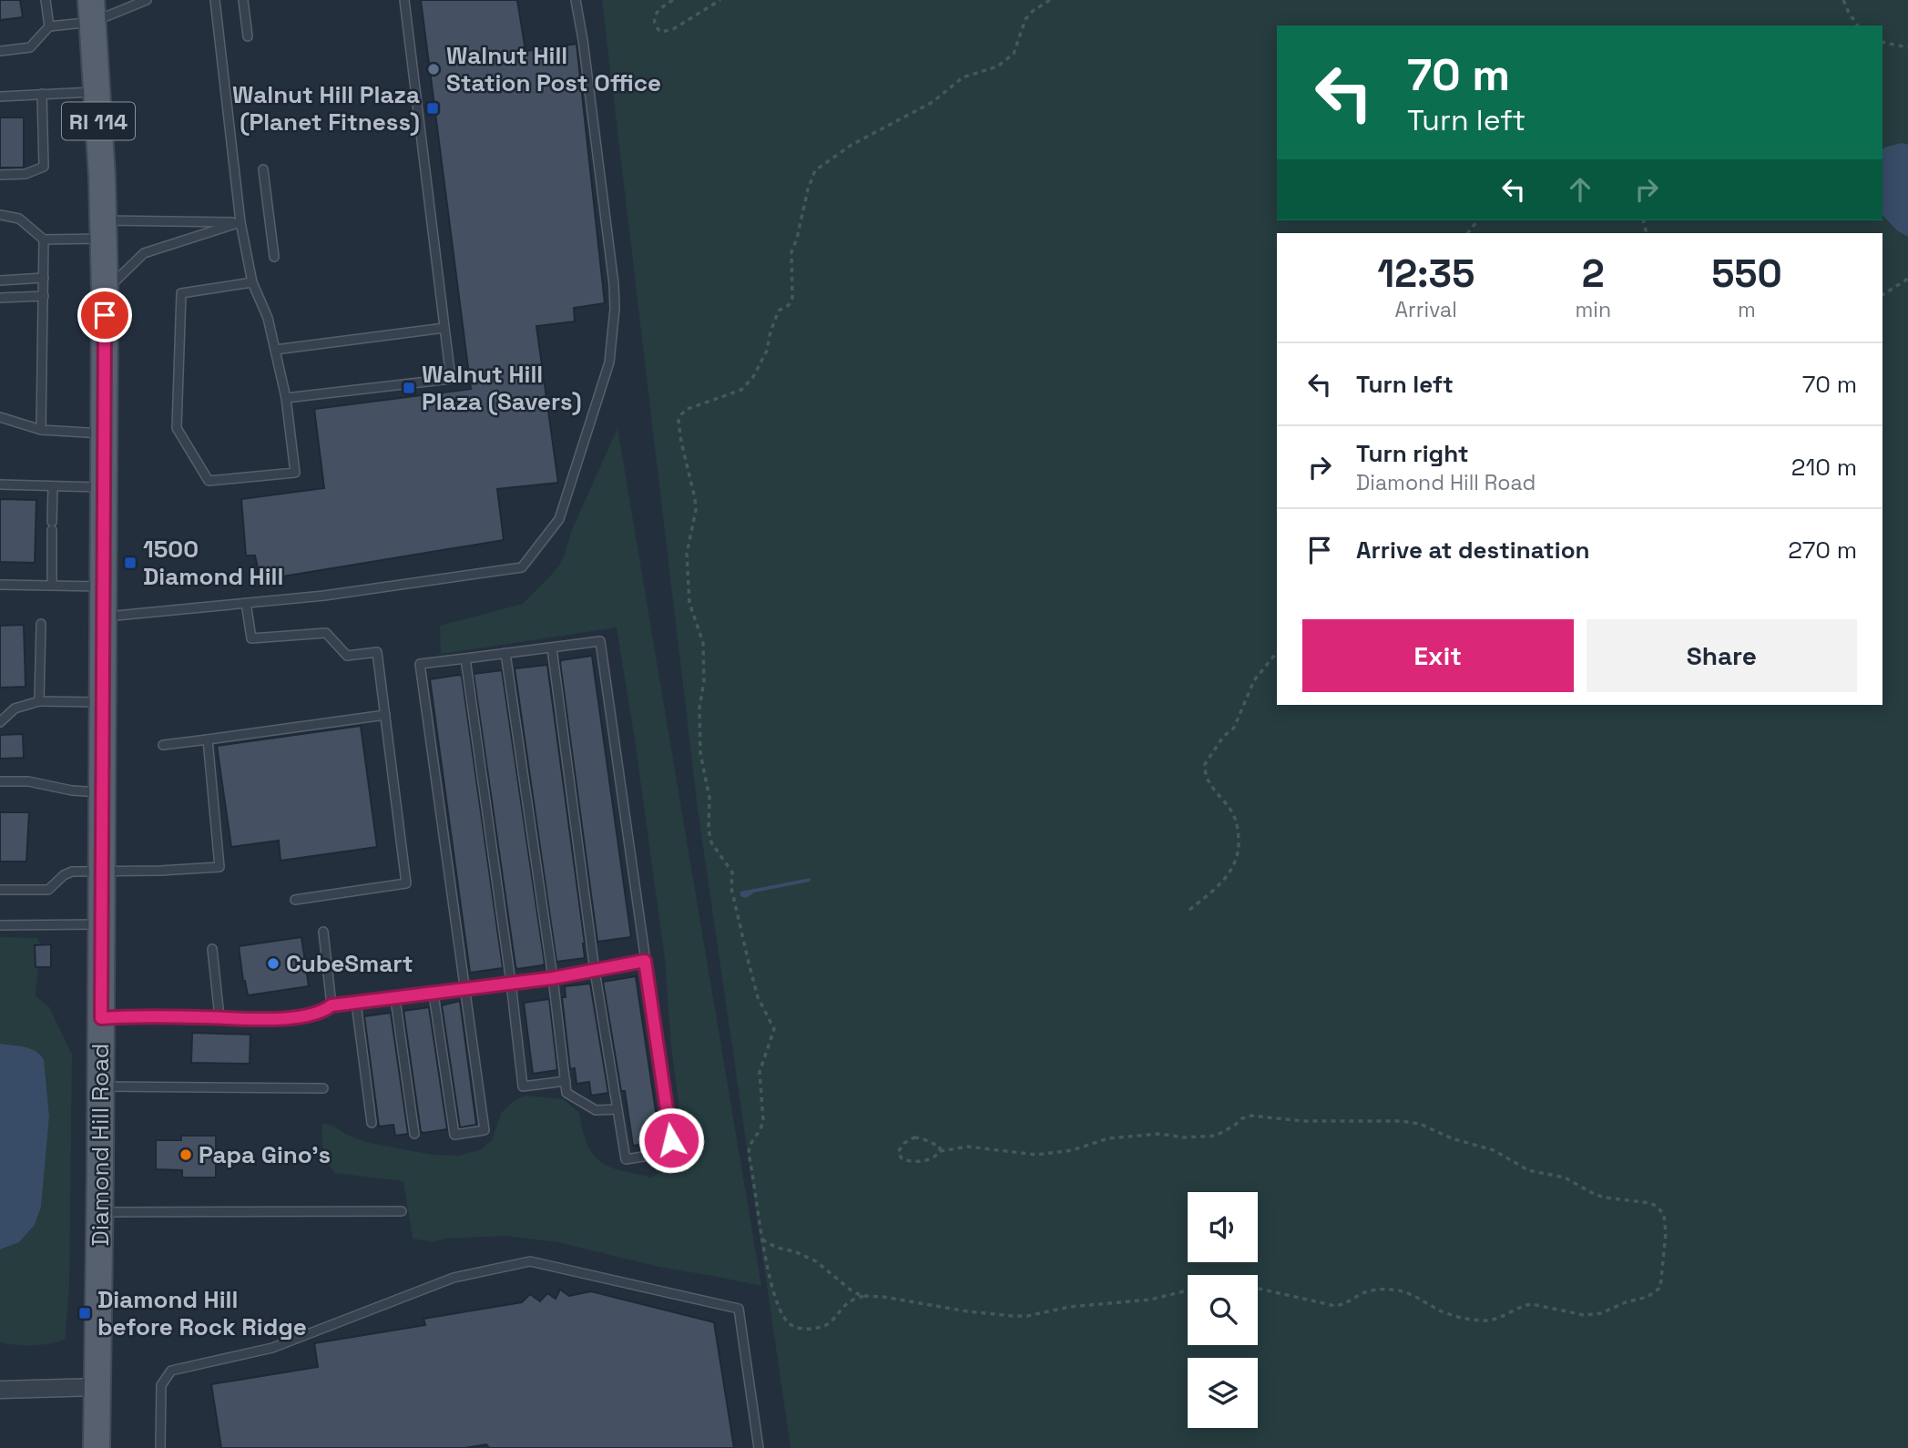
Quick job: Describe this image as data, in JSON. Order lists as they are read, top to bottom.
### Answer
{
  "streets": {
    "main road": ["RI 114", "Diamond Hill Road"]
  },
  "places": {
    "other": ["Walnut Hill Station Post Office", "CubeSmart", "Papa Gino's"],
    "transit": [
      "Walnut Hill Plaza (Planet Fitness)",
      "Walnut Hill Plaza (Savers)",
      "1500 Diamond Hill",
      "Diamond Hill before Rock Ridge"
    ]
  },
  "page": {
    "turn": ["70 m", "Turn left"],
    "eta": [
      "12:35",
      "Arrival",
      "2",
      "min",
      "550",
      "m"
    ],
    "list": [
      {
        "name": "Turn left",
        "value": "70 m"
      },
      {
        "name": "Turn right",
        "note": "Diamond Hill Road",
        "value": "210 m"
      },
      {
        "name": "Arrive at destination",
        "value": "270 m"
      }
    ],
    "buttons": ["Exit", "Share"]
  }
}
